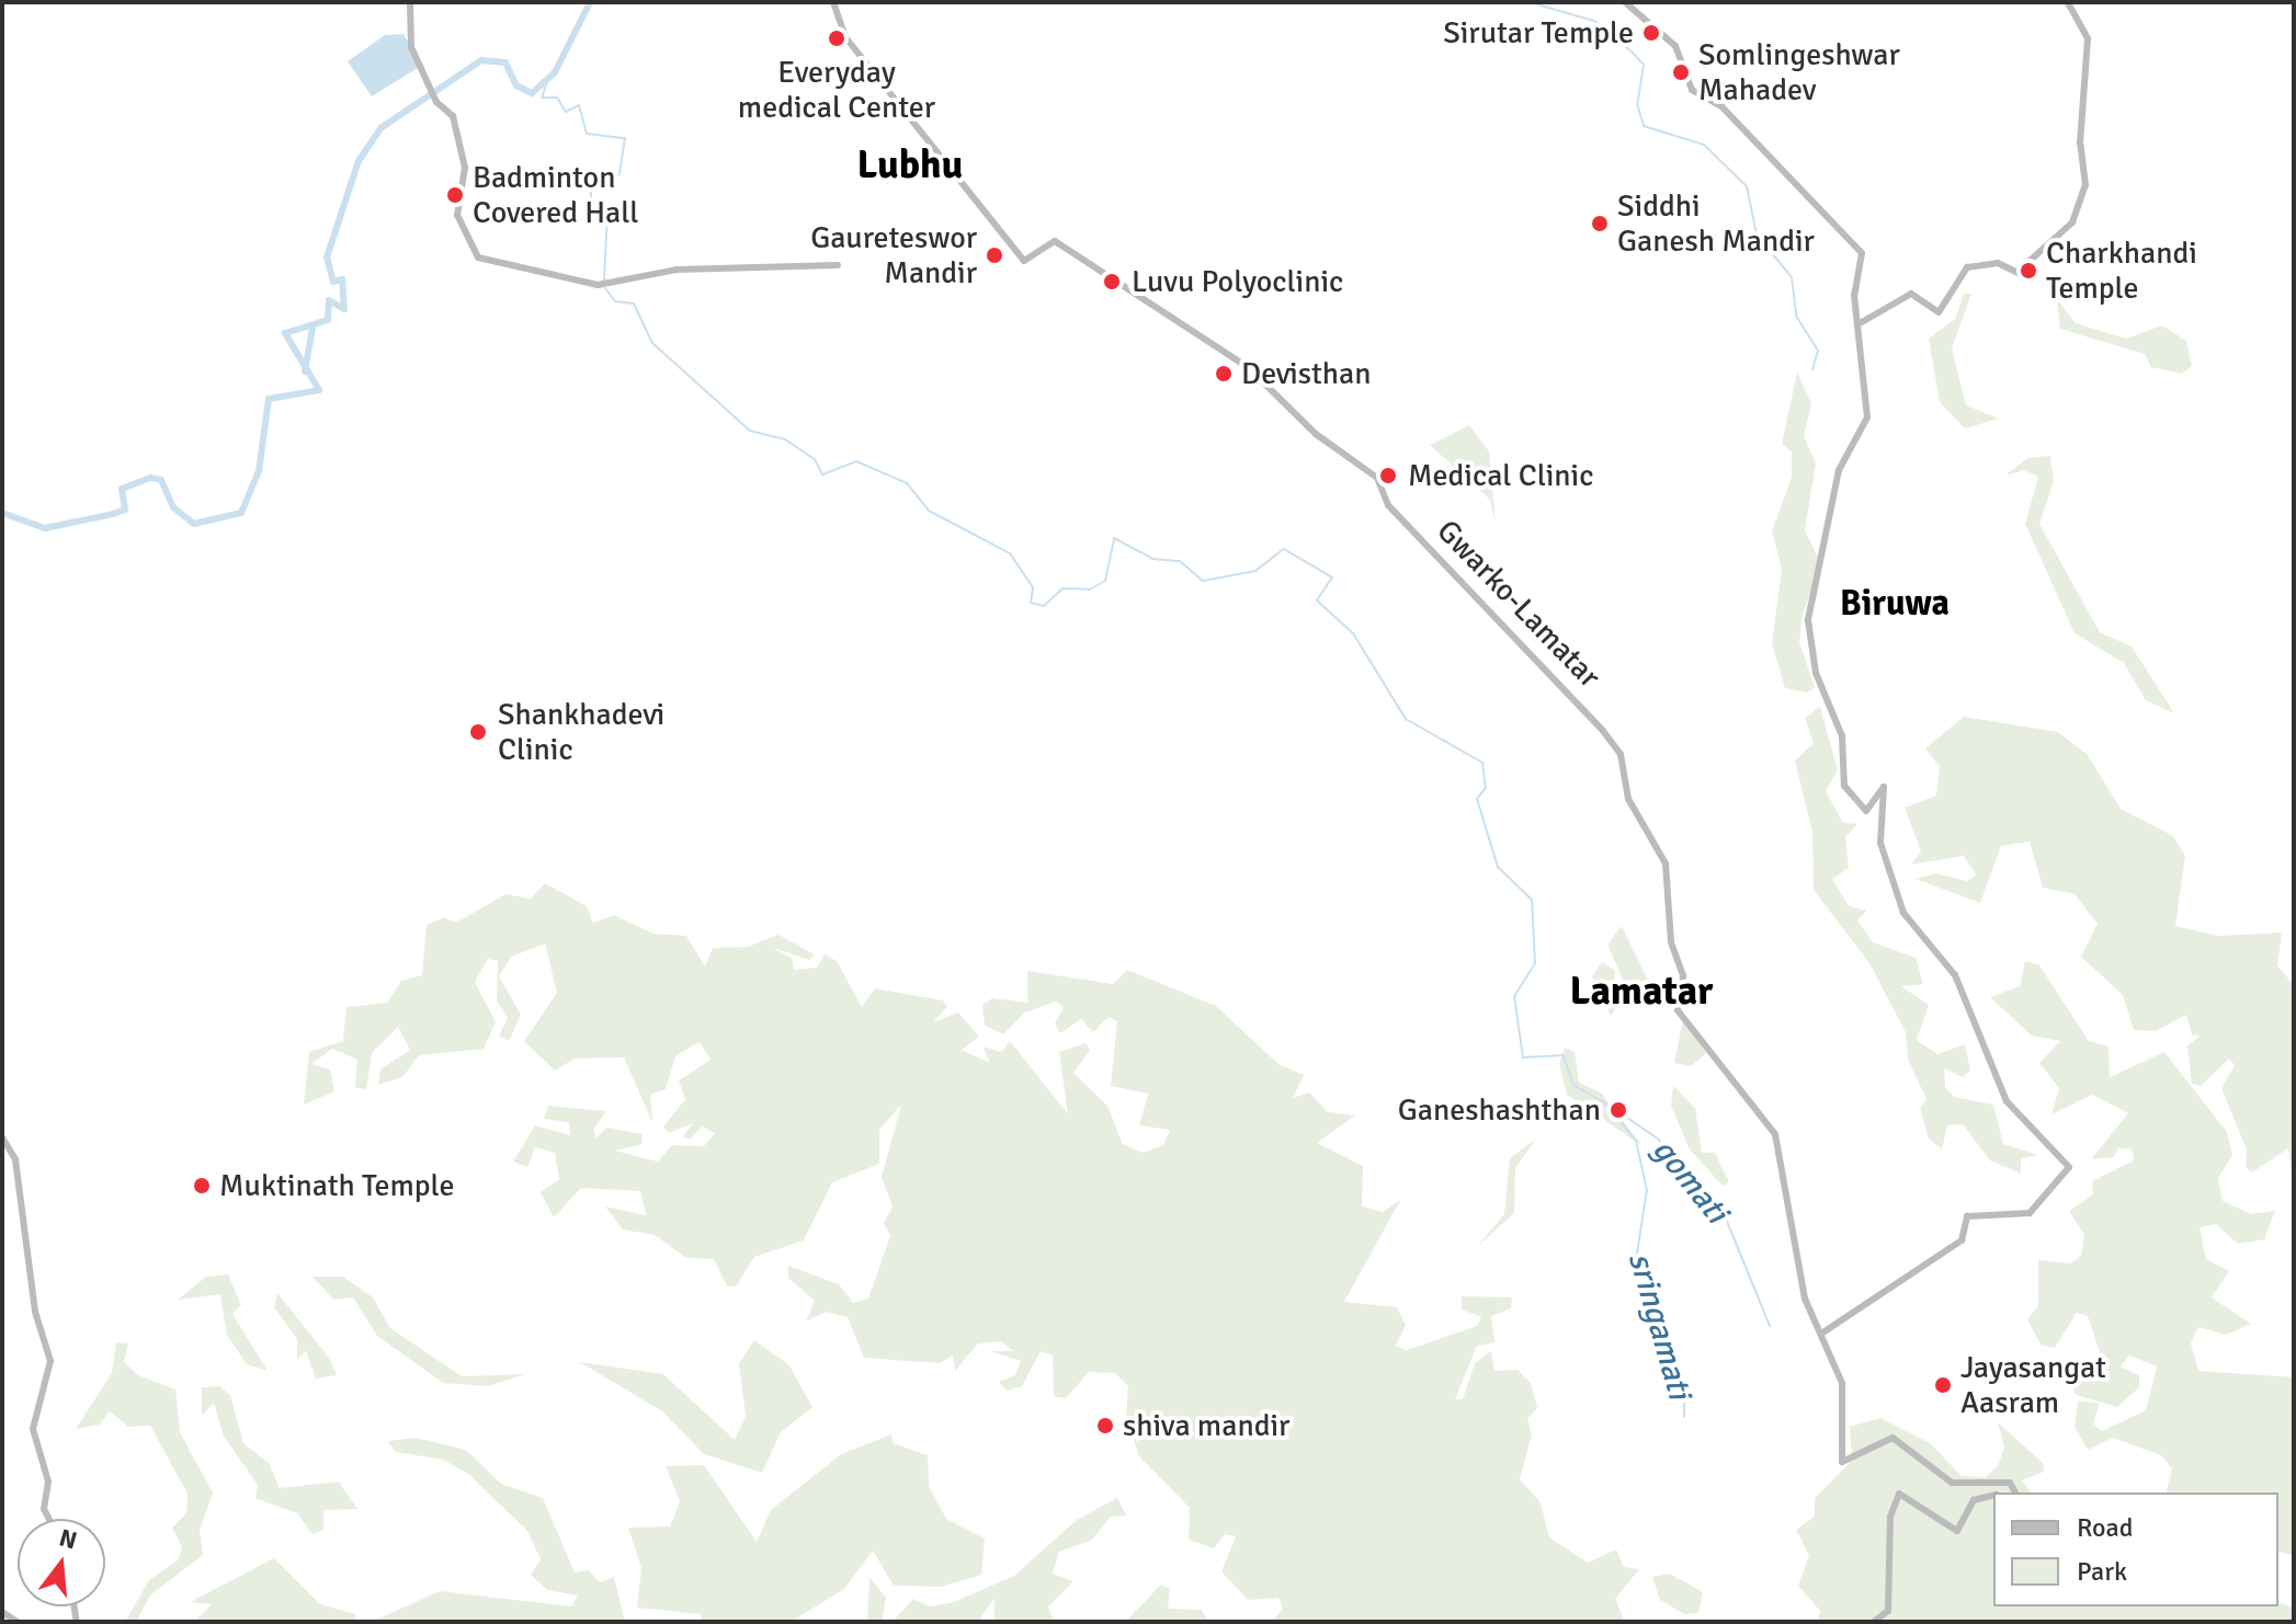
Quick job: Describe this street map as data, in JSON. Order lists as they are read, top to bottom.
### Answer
{
  "streets": {
    "main road": ["Gwarko-Lamatar"]
  },
  "districts": ["Lubhu", "Biruwa", "Lamatar"],
  "water": ["gomati", "sringamati"],
  "places": [
    "Sirutar Temple",
    "Everyday medical Center",
    "Somlingeshwar Mahadev",
    "Badminton Covered Hall",
    "Siddhi Ganesh Mandir",
    "Gaureteswor Mandir",
    "Charkhandi Temple",
    "Luvu Polyoclinic",
    "Devisthan",
    "Medical Clinic",
    "Shankhadevi Clinic",
    "Ganeshashthan",
    "Muktinath Temple",
    "Jayasangat Aasram",
    "shiva mandir"
  ],
  "legend": ["Road", "Park"],
  "north": "top"
}
